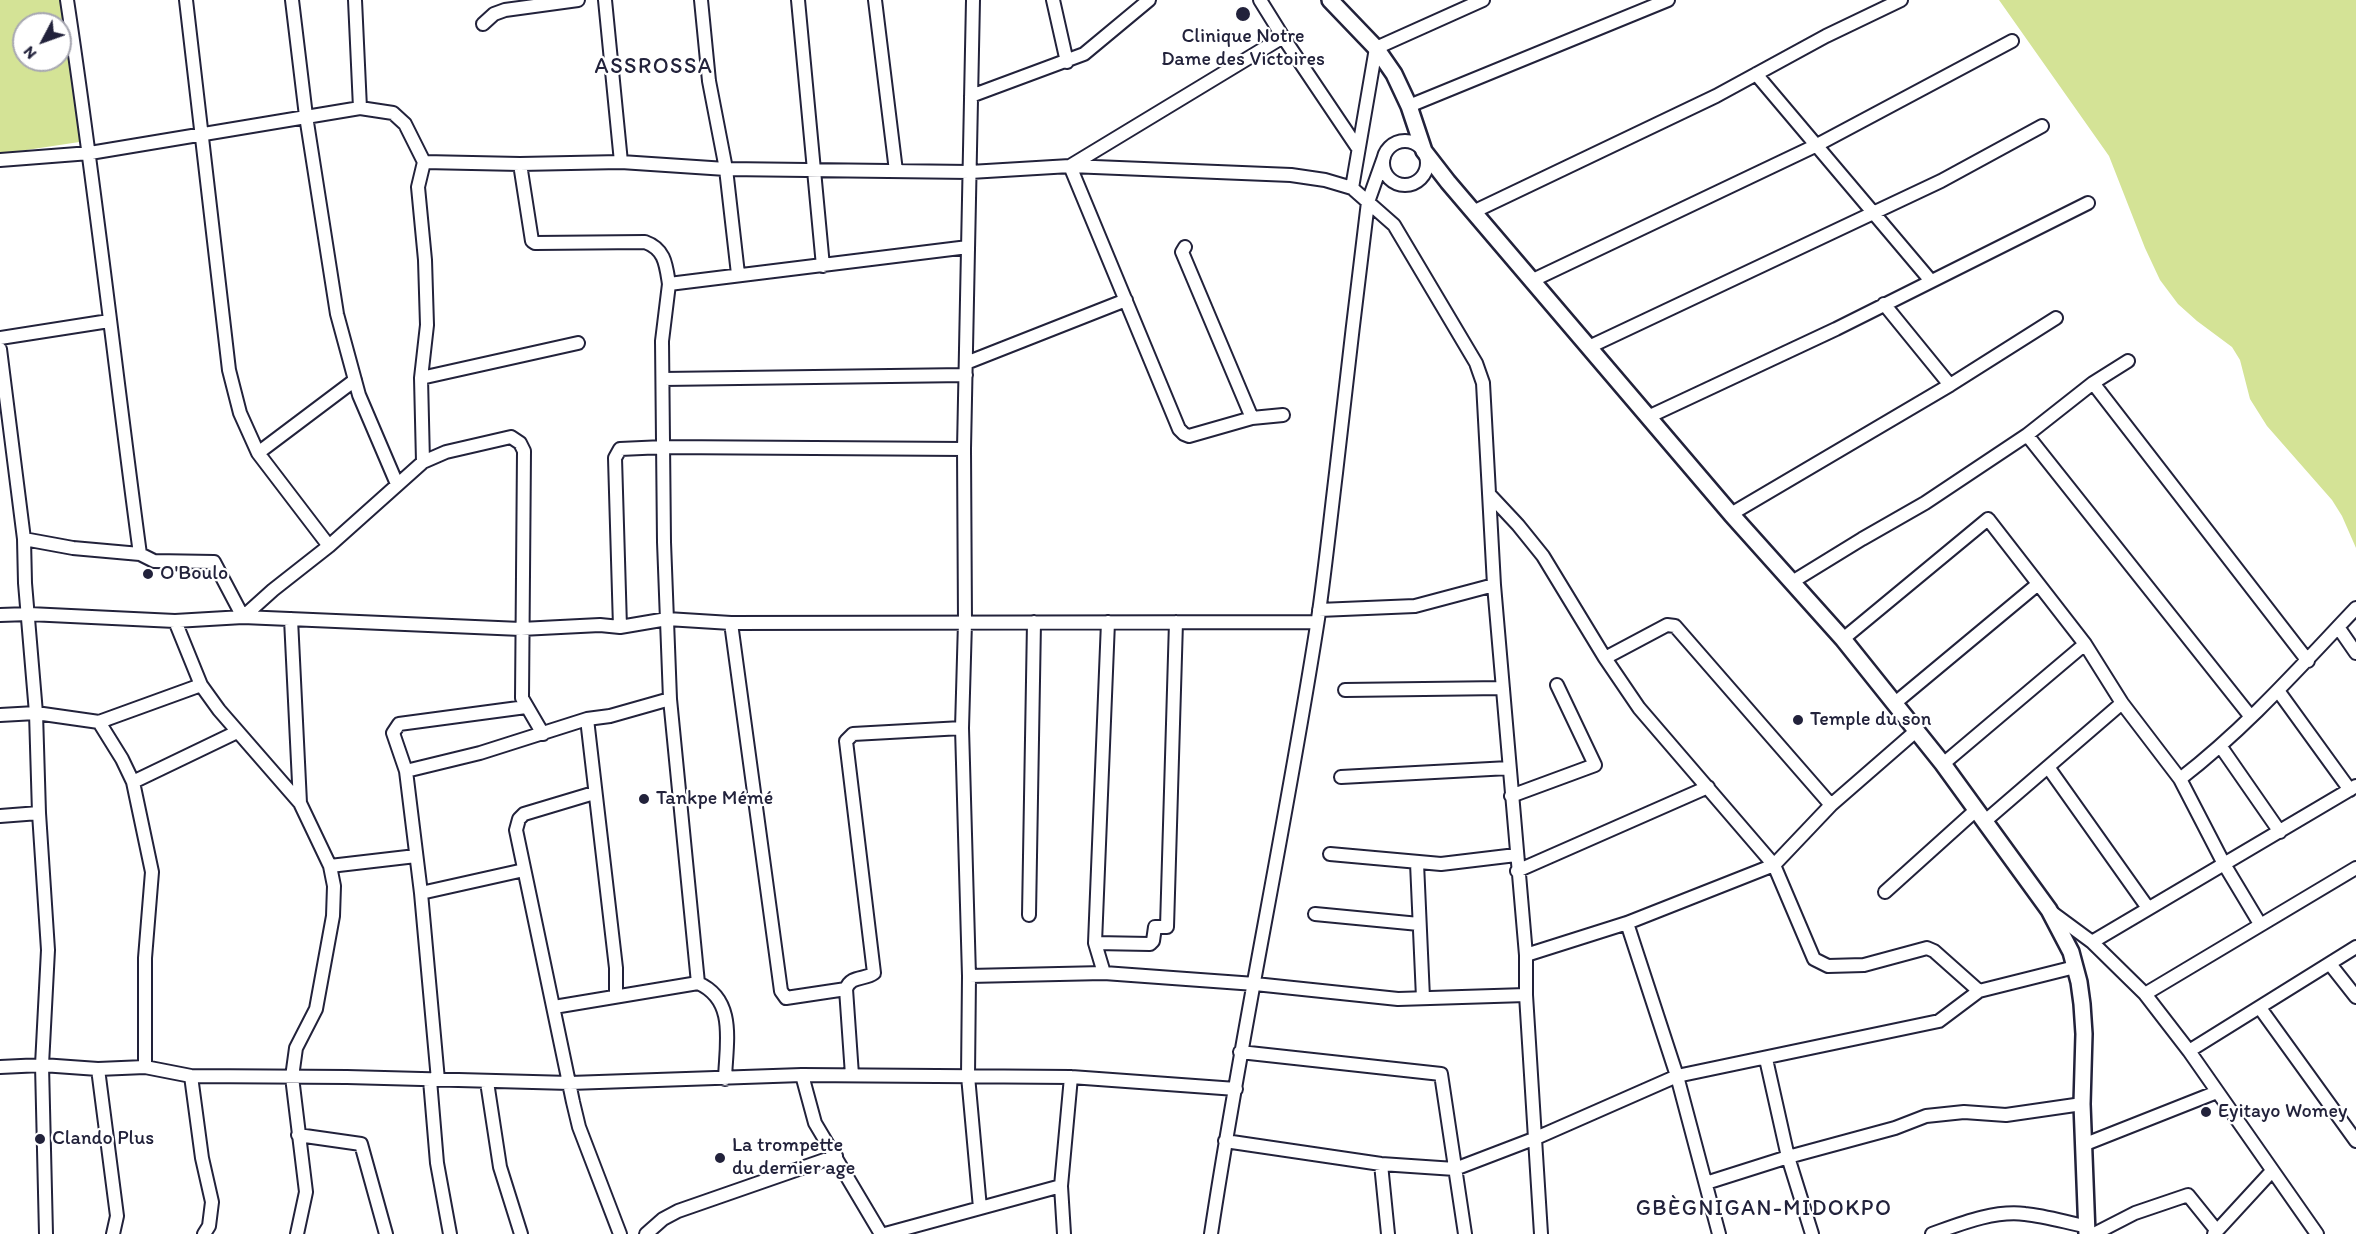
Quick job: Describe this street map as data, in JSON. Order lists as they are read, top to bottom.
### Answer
{
  "districts": ["ASSROSSA", "GBÈGNIGAN-MIDOKPO"],
  "places": [
    "Clinique Notre Dame des Victoires",
    "O'Boulo",
    "Temple du son",
    "Tankpe Mémé",
    "Eyitayo Womey",
    "Clando Plus",
    "La trompette du dernier age"
  ],
  "north": "bottom left"
}
